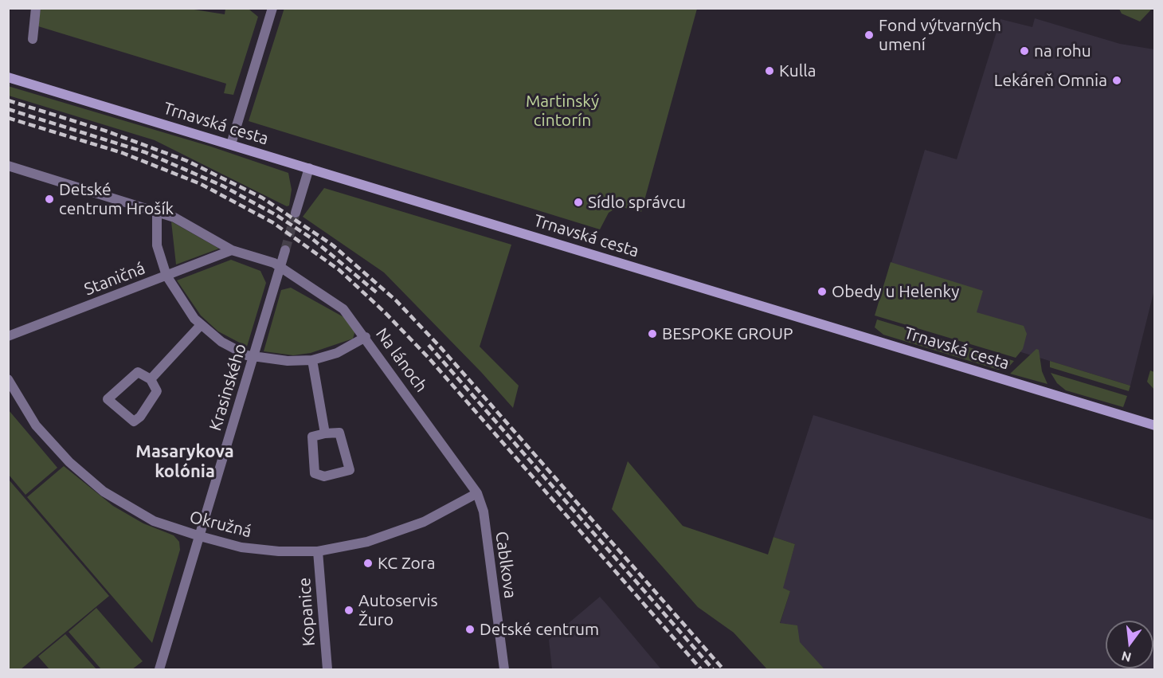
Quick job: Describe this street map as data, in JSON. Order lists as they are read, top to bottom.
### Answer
{
  "streets": {
    "main road": ["Trnavská cesta"],
    "street": [
      "Staničná",
      "Na lánoch",
      "Krasinského",
      "Okružná",
      "Cablkova",
      "Kopanice"
    ]
  },
  "crossings": [
    ["Staničná", "Na lánoch"],
    ["Na lánoch", "Krasinského"],
    ["Na lánoch", "Okružná"],
    ["Na lánoch", "Cablkova"],
    ["Krasinského", "Okružná"],
    ["Okružná", "Cablkova"],
    ["Okružná", "Kopanice"]
  ],
  "districts": ["Masarykova kolónia"],
  "parks": ["Martinský cintorín"],
  "places": [
    "Fond výtvarných umení",
    "na rohu",
    "Kulla",
    "Lekáreň Omnia",
    "Detské centrum Hrošík",
    "Sídlo správcu",
    "Obedy u Helenky",
    "BESPOKE GROUP",
    "KC Zora",
    "Autoservis Žuro",
    "Detské centrum"
  ],
  "north": "bottom"
}
